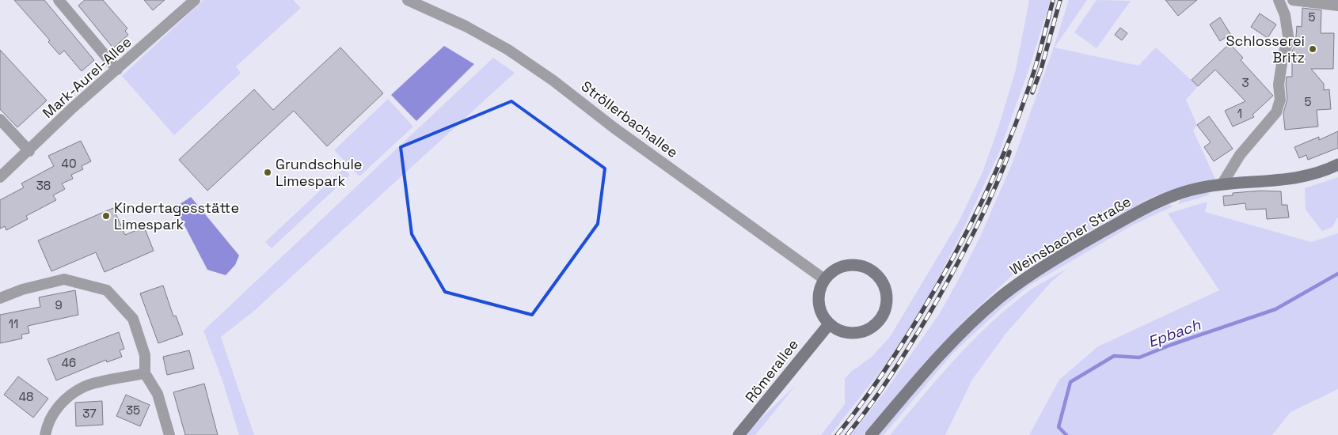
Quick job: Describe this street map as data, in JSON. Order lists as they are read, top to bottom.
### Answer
{
  "streets": {
    "street": [
      "Mark-Aurel-Allee",
      "Ströllerbachallee",
      "Weinsbacher Straße",
      "Römerallee"
    ]
  },
  "crossings": [
    ["Ströllerbachallee", "Römerallee"]
  ],
  "water": ["Epbach"],
  "places": ["Schlosserei Britz", "Grundschule Limespark", "Kindertagesstätte Limespark"],
  "house_numbers": [
    "5",
    "3",
    "5",
    "1",
    "40",
    "38",
    "9",
    "11",
    "46",
    "48",
    "35",
    "37"
  ]
}
